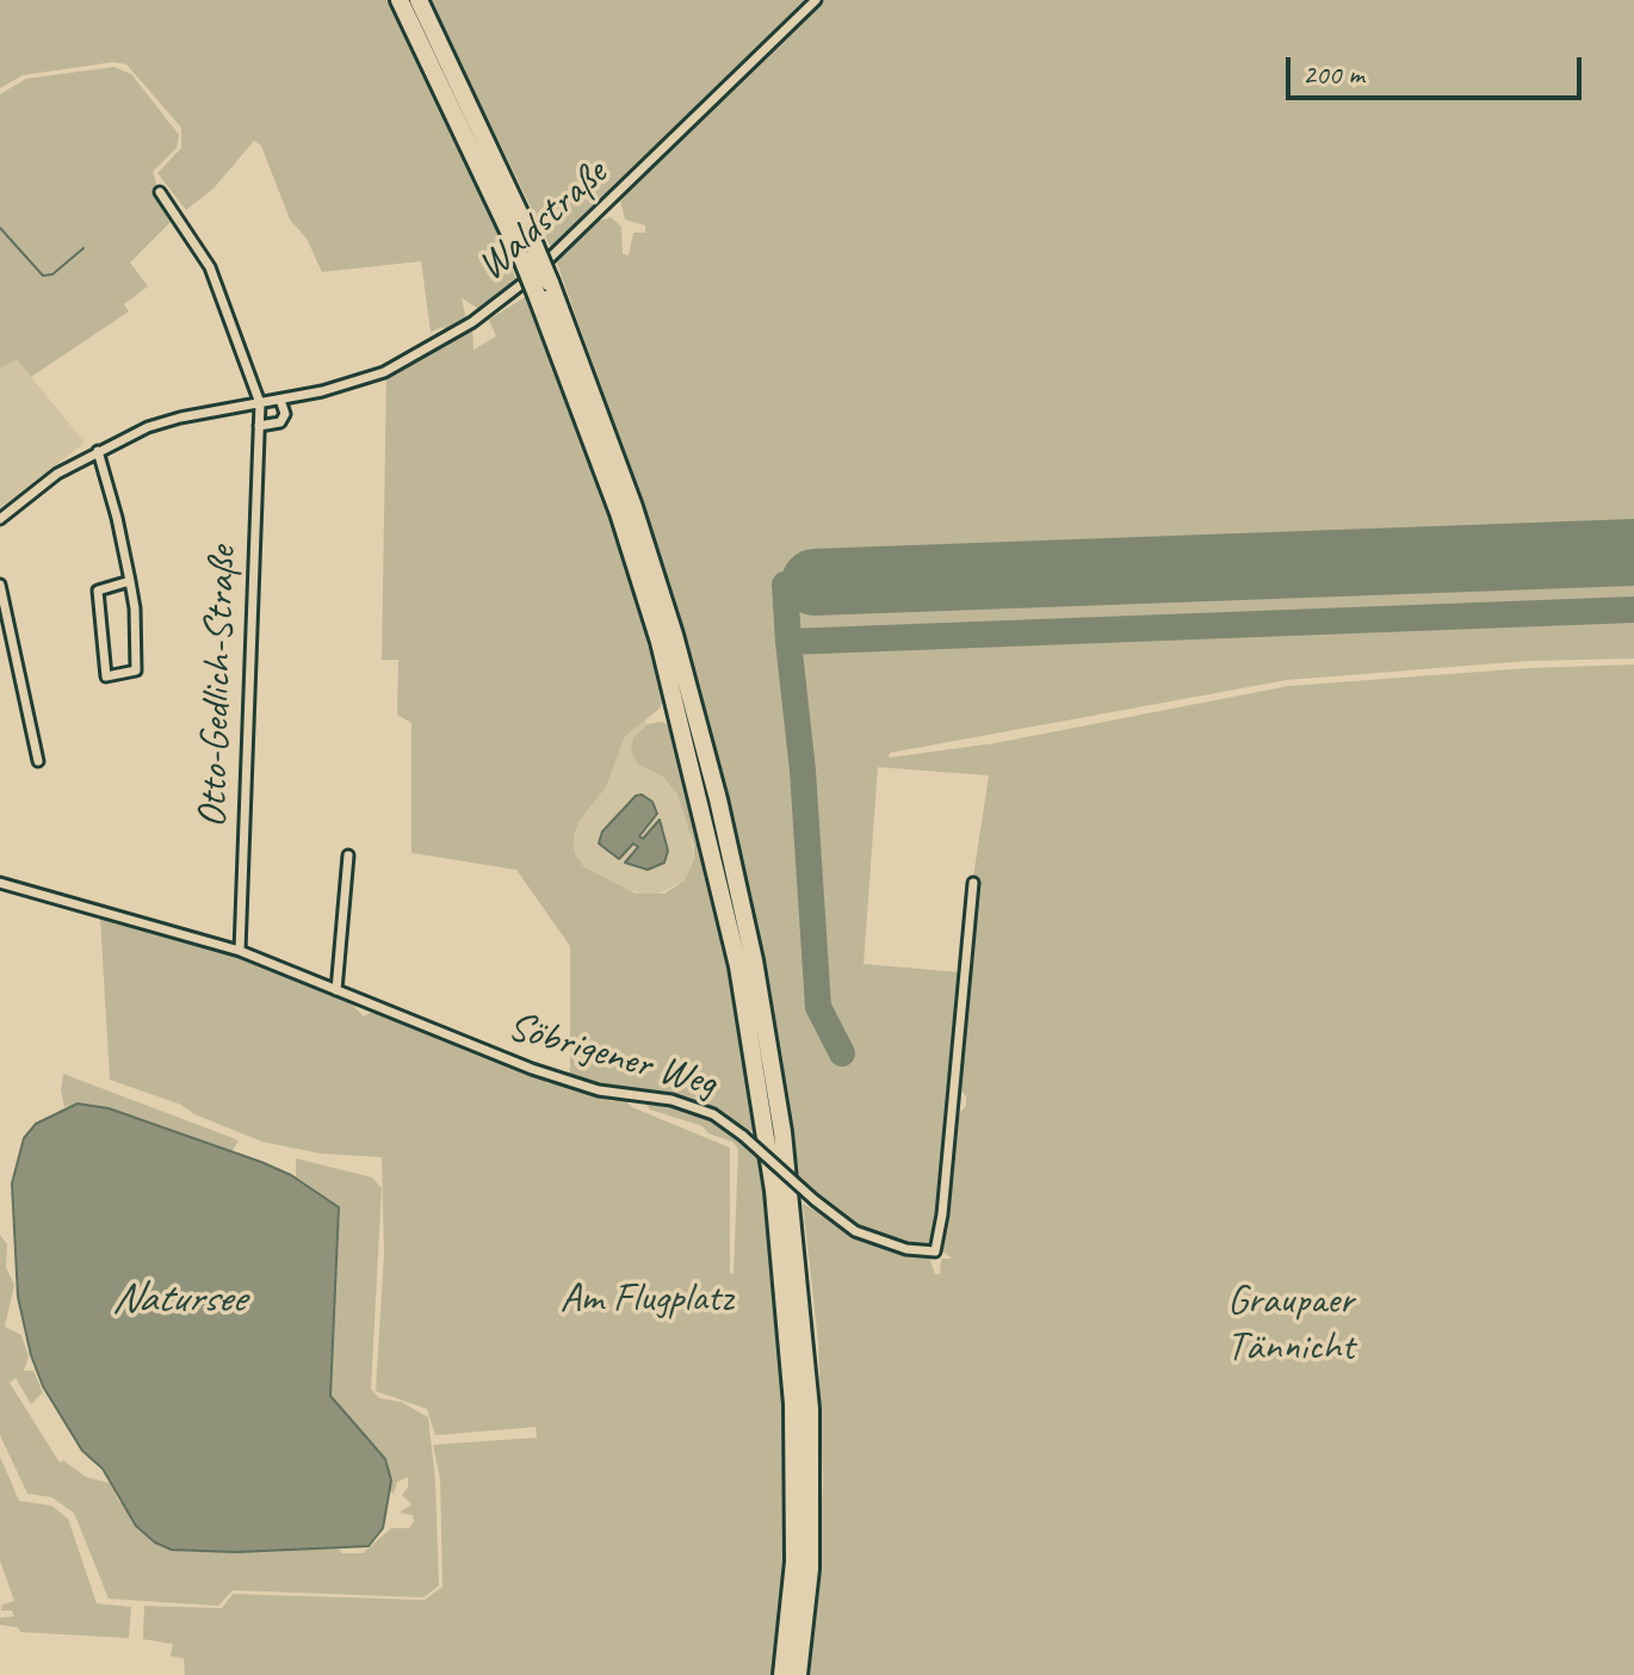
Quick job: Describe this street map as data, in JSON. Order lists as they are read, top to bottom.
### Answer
{
  "streets": {
    "street": ["Waldstraße", "Otto-Gedlich-Straße", "Söbrigener Weg"]
  },
  "crossings": [
    ["Waldstraße", "Otto-Gedlich-Straße"],
    ["Otto-Gedlich-Straße", "Söbrigener Weg"]
  ],
  "water": ["Natursee"],
  "parks": ["Am Flugplatz", "Graupaer Tännicht"],
  "scale_bar": "200 m"
}
